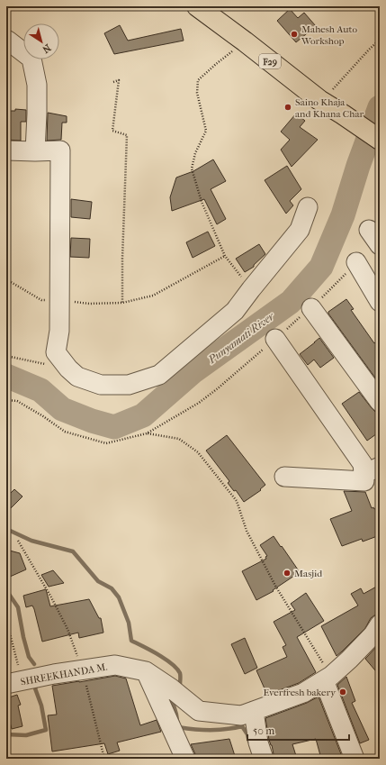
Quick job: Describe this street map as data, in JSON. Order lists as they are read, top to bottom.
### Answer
{
  "streets": {
    "main road": ["F29"],
    "street": ["SHREEKHANDA M."]
  },
  "water": ["Punyamati River"],
  "places": [
    "Mahesh Auto Workshop",
    "Saino Khaja and Khana Char",
    "Masjid",
    "Everfresh bakery"
  ],
  "scale_bar": "50 m",
  "north": "bottom right"
}
